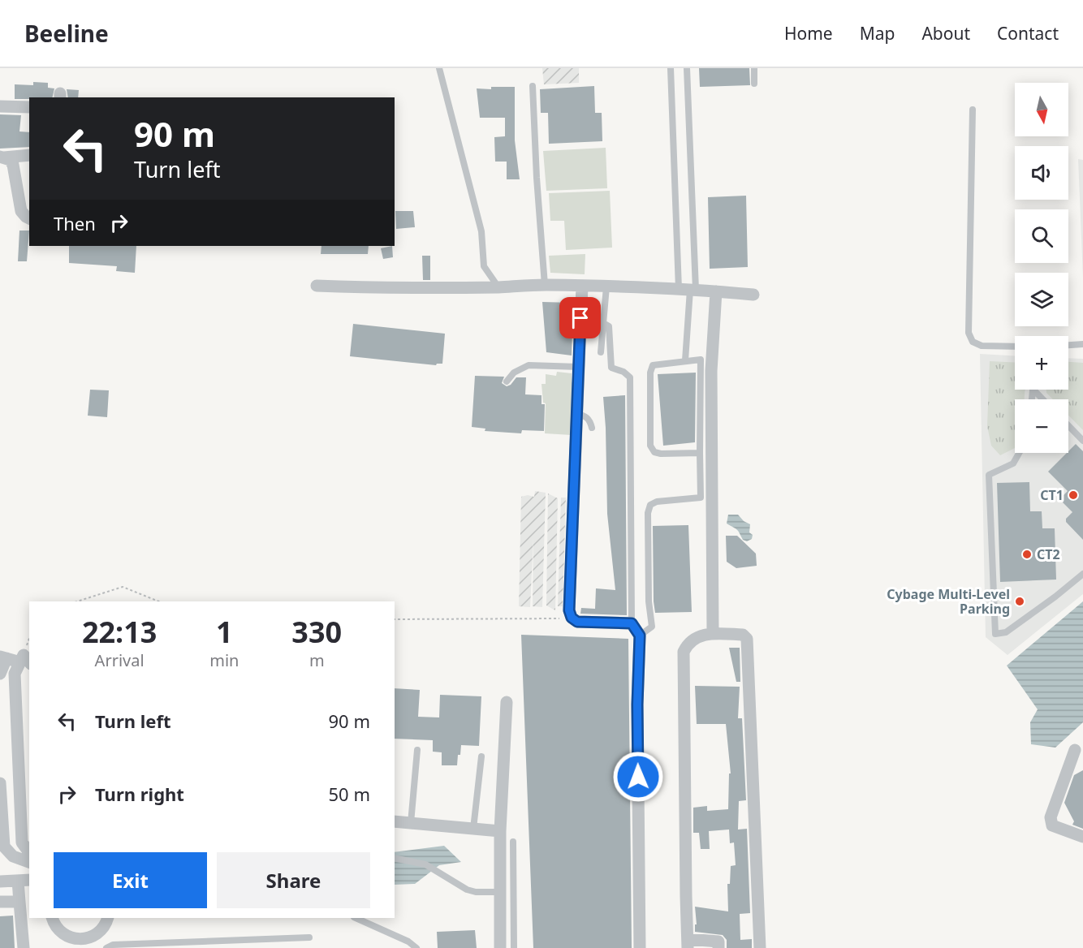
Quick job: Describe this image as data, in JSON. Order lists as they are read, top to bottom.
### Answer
{
  "places": ["CT1", "CT2", "Cybage Multi-Level Parking"],
  "north": "bottom",
  "page": {
    "header": "Beeline",
    "nav": [
      "Home",
      "Map",
      "About",
      "Contact"
    ],
    "map_buttons": ["+", "−"],
    "turn": ["90 m", "Turn left"],
    "then": "Then",
    "eta": [
      "22:13",
      "Arrival",
      "1",
      "min",
      "330",
      "m"
    ],
    "list": [
      {
        "name": "Turn left",
        "value": "90 m"
      },
      {
        "name": "Turn right",
        "value": "50 m"
      }
    ],
    "buttons": ["Exit", "Share"]
  }
}
